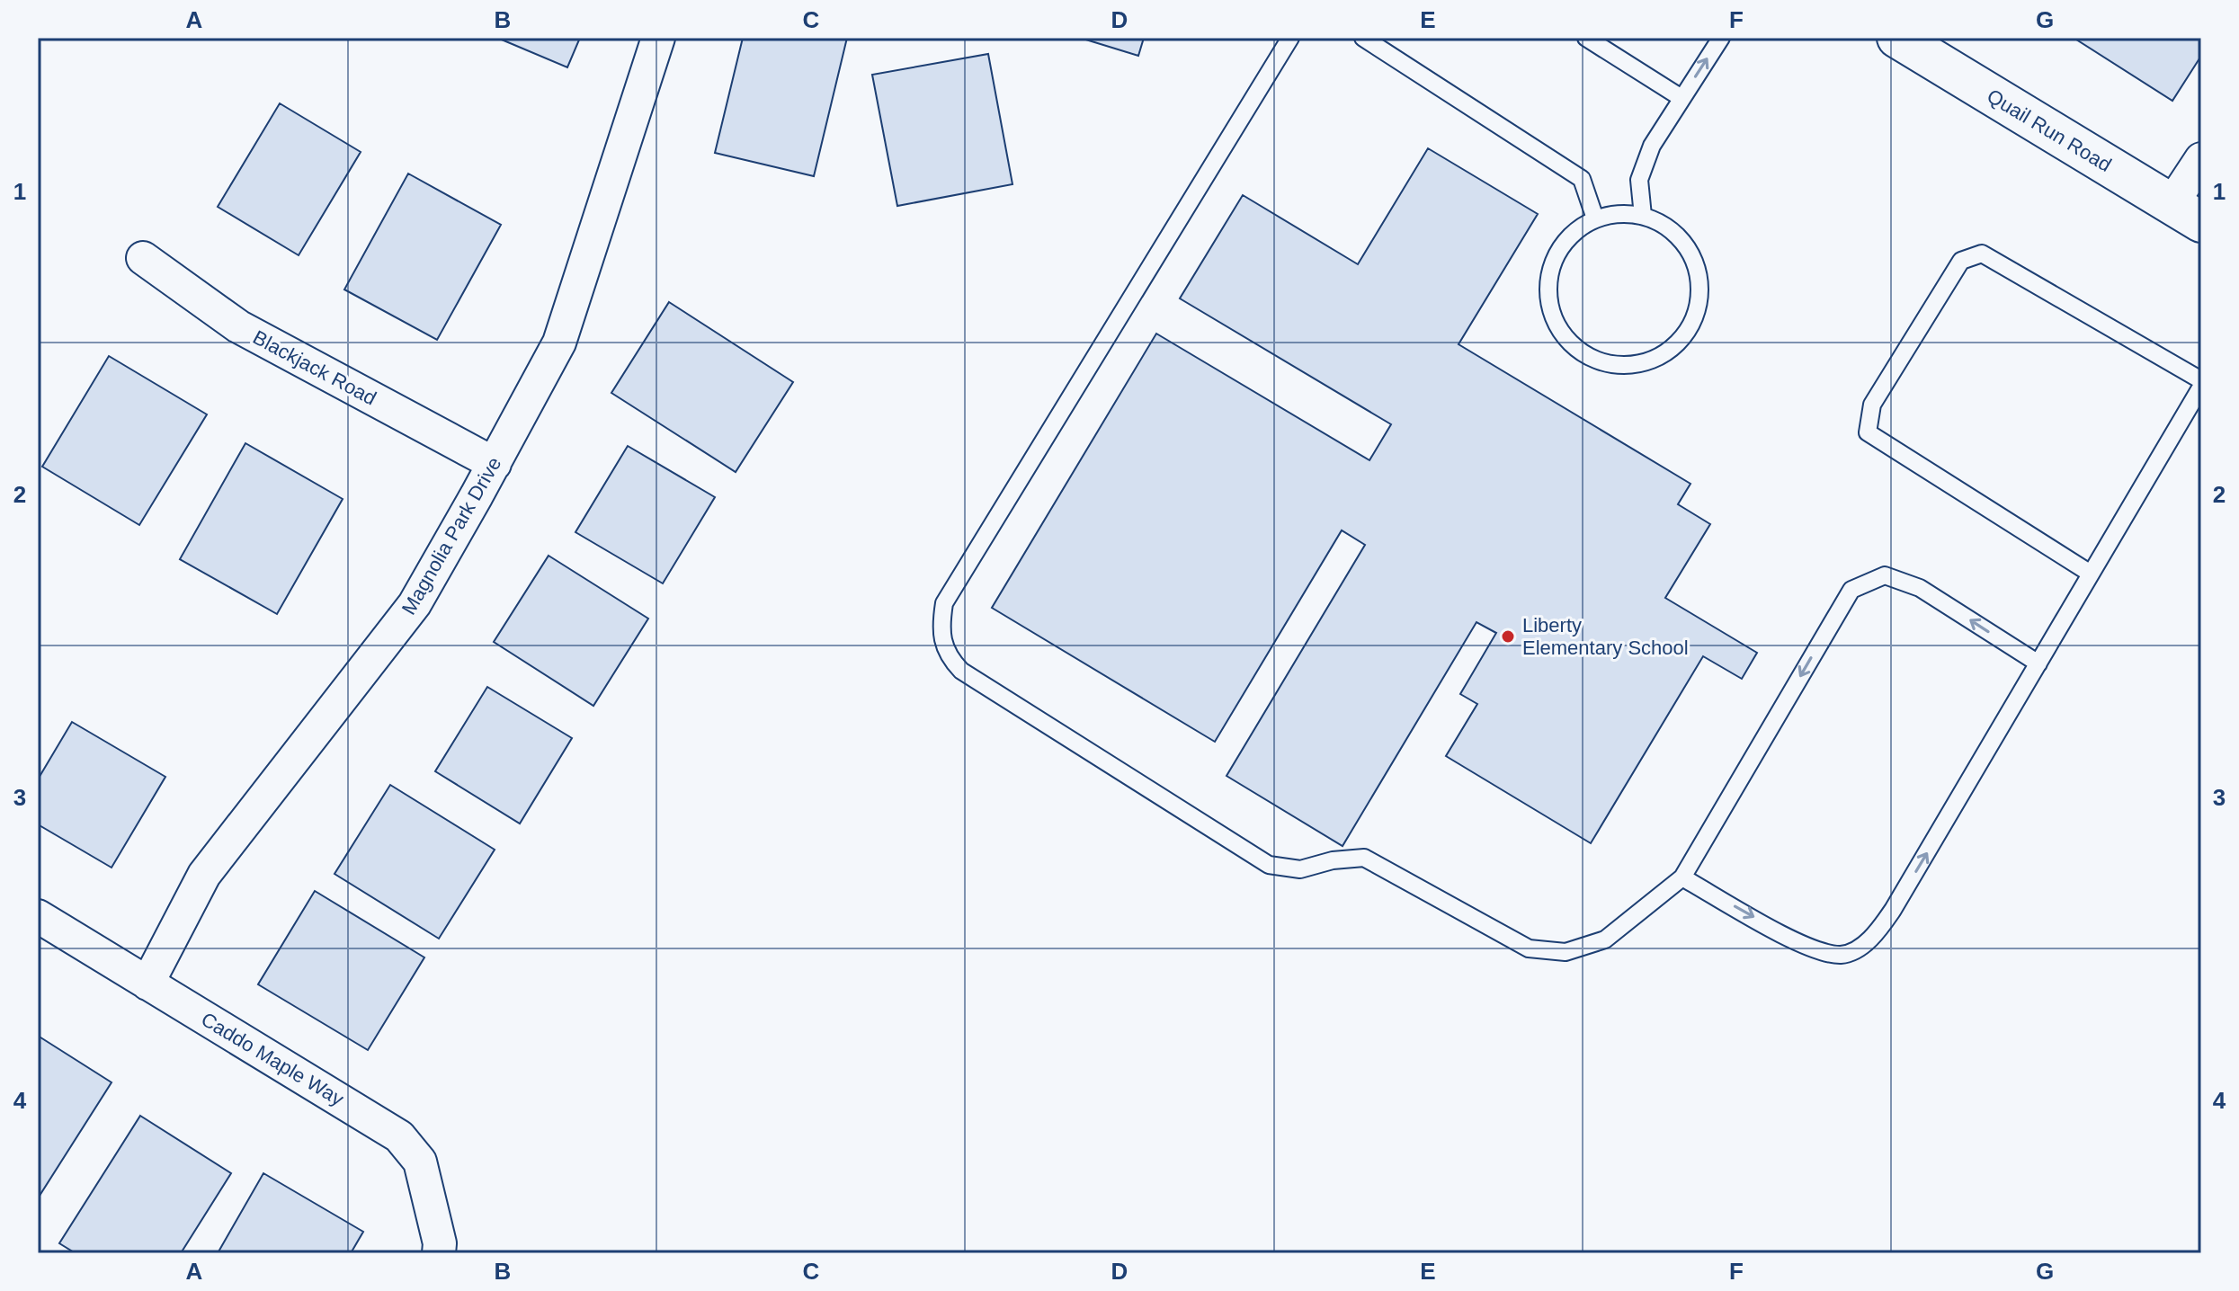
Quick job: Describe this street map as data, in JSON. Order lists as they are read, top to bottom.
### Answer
{
  "streets": {
    "street": [
      "Quail Run Road",
      "Blackjack Road",
      "Magnolia Park Drive",
      "Caddo Maple Way"
    ]
  },
  "crossings": [
    ["Blackjack Road", "Magnolia Park Drive"],
    ["Magnolia Park Drive", "Caddo Maple Way"]
  ],
  "places": ["Liberty Elementary School"],
  "grid": {
    "columns": [
      "A",
      "B",
      "C",
      "D",
      "E",
      "F",
      "G"
    ],
    "rows": [
      "1",
      "2",
      "3",
      "4"
    ]
  }
}
